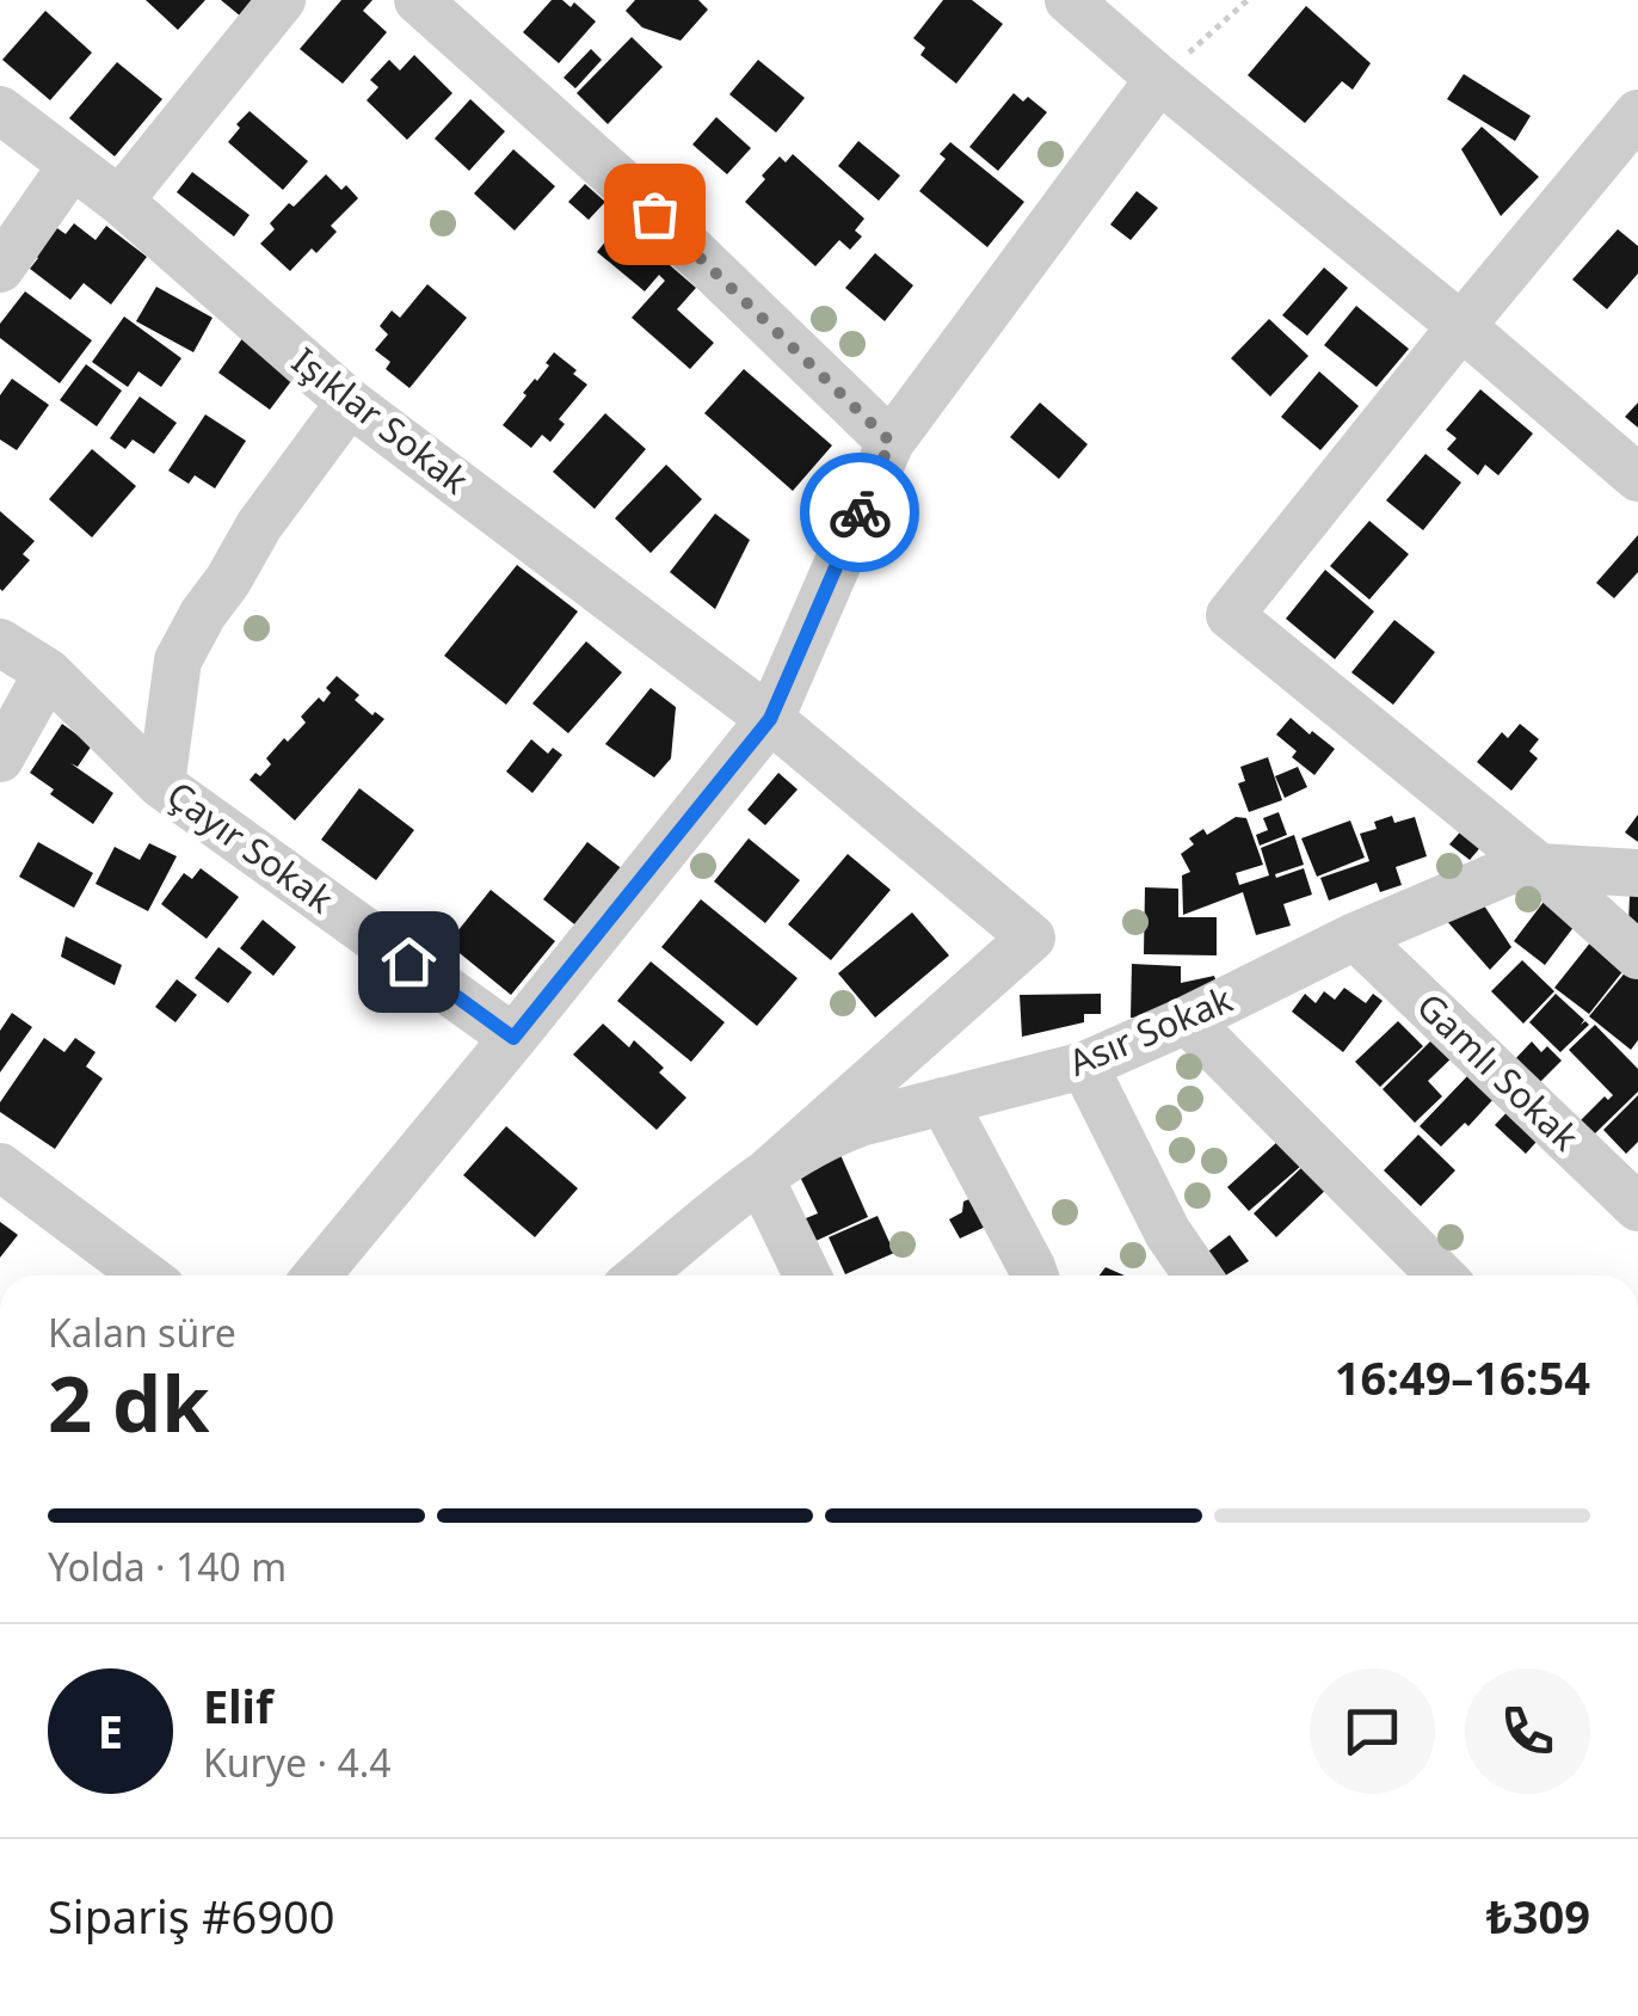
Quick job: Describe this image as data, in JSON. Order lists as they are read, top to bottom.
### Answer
{
  "streets": {
    "street": [
      "Işıklar Sokak",
      "Çayır Sokak",
      "Asır Sokak",
      "Gamlı Sokak"
    ]
  },
  "crossings": [
    ["Işıklar Sokak", "Asır Sokak"],
    ["Asır Sokak", "Gamlı Sokak"]
  ],
  "page": {
    "heading": ["2 dk", "Kalan süre", "16:49–16:54"],
    "panel": [
      "Elif",
      "Kurye · 4.4",
      "Sipariş #6900",
      "₺309"
    ],
    "bar": "Yolda · 140 m",
    "round": "E"
  }
}
